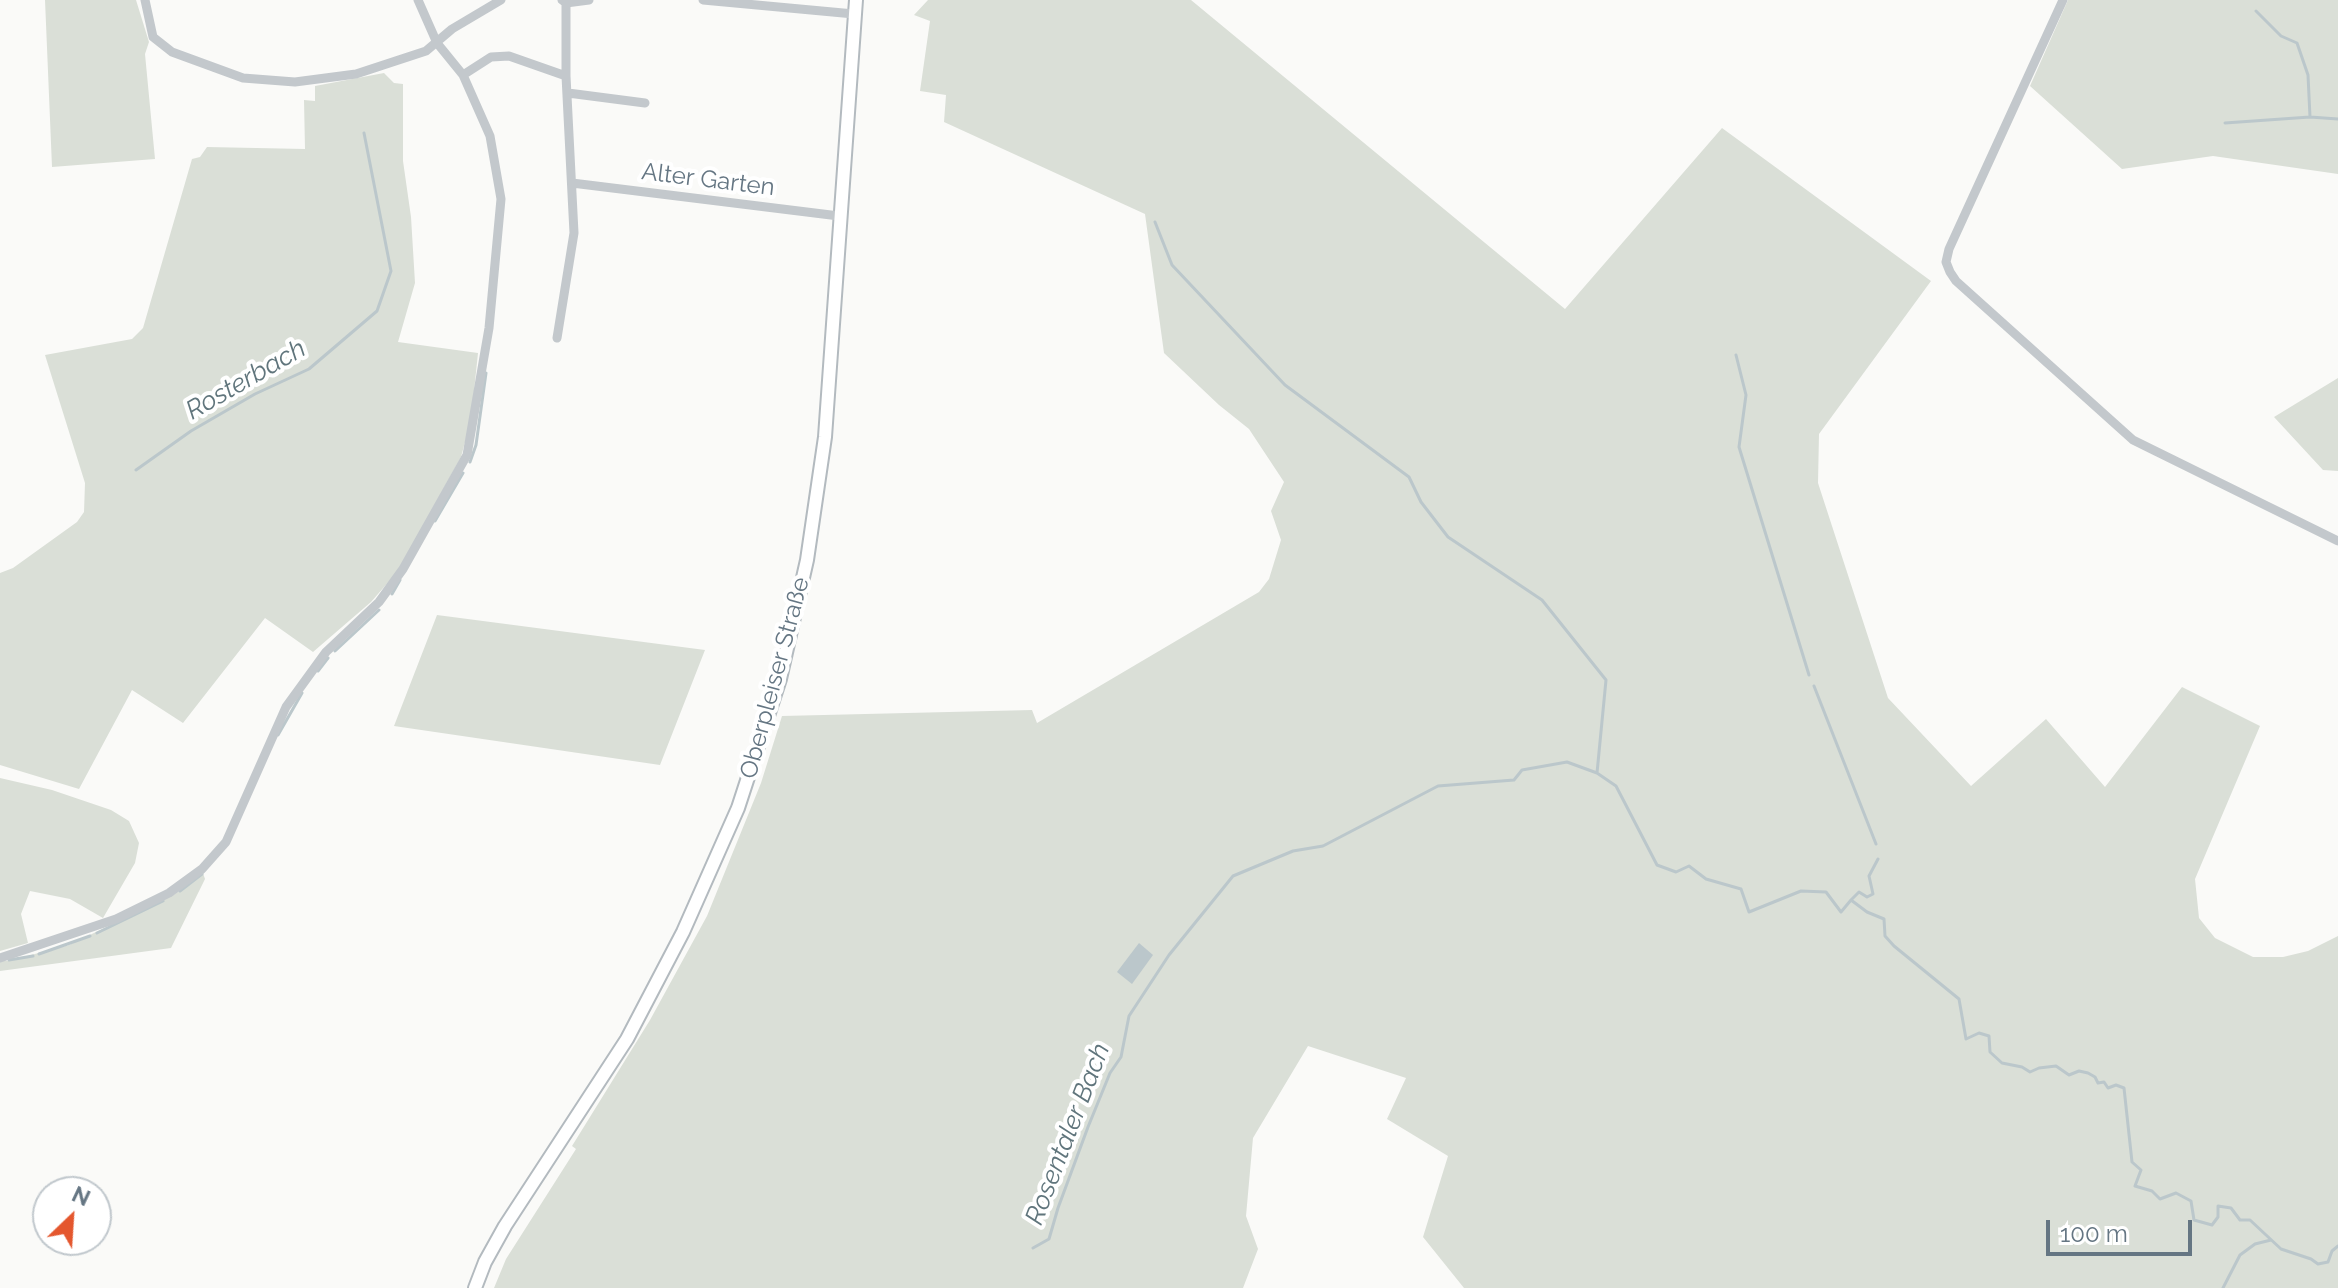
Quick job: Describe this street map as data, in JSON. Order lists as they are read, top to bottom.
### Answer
{
  "streets": {
    "main road": ["Oberpleiser Straße"],
    "street": ["Alter Garten"]
  },
  "crossings": [
    ["Alter Garten", "Oberpleiser Straße"]
  ],
  "water": ["Rosterbach", "Rosentaler Bach"],
  "scale_bar": "100 m",
  "north": "top right"
}
